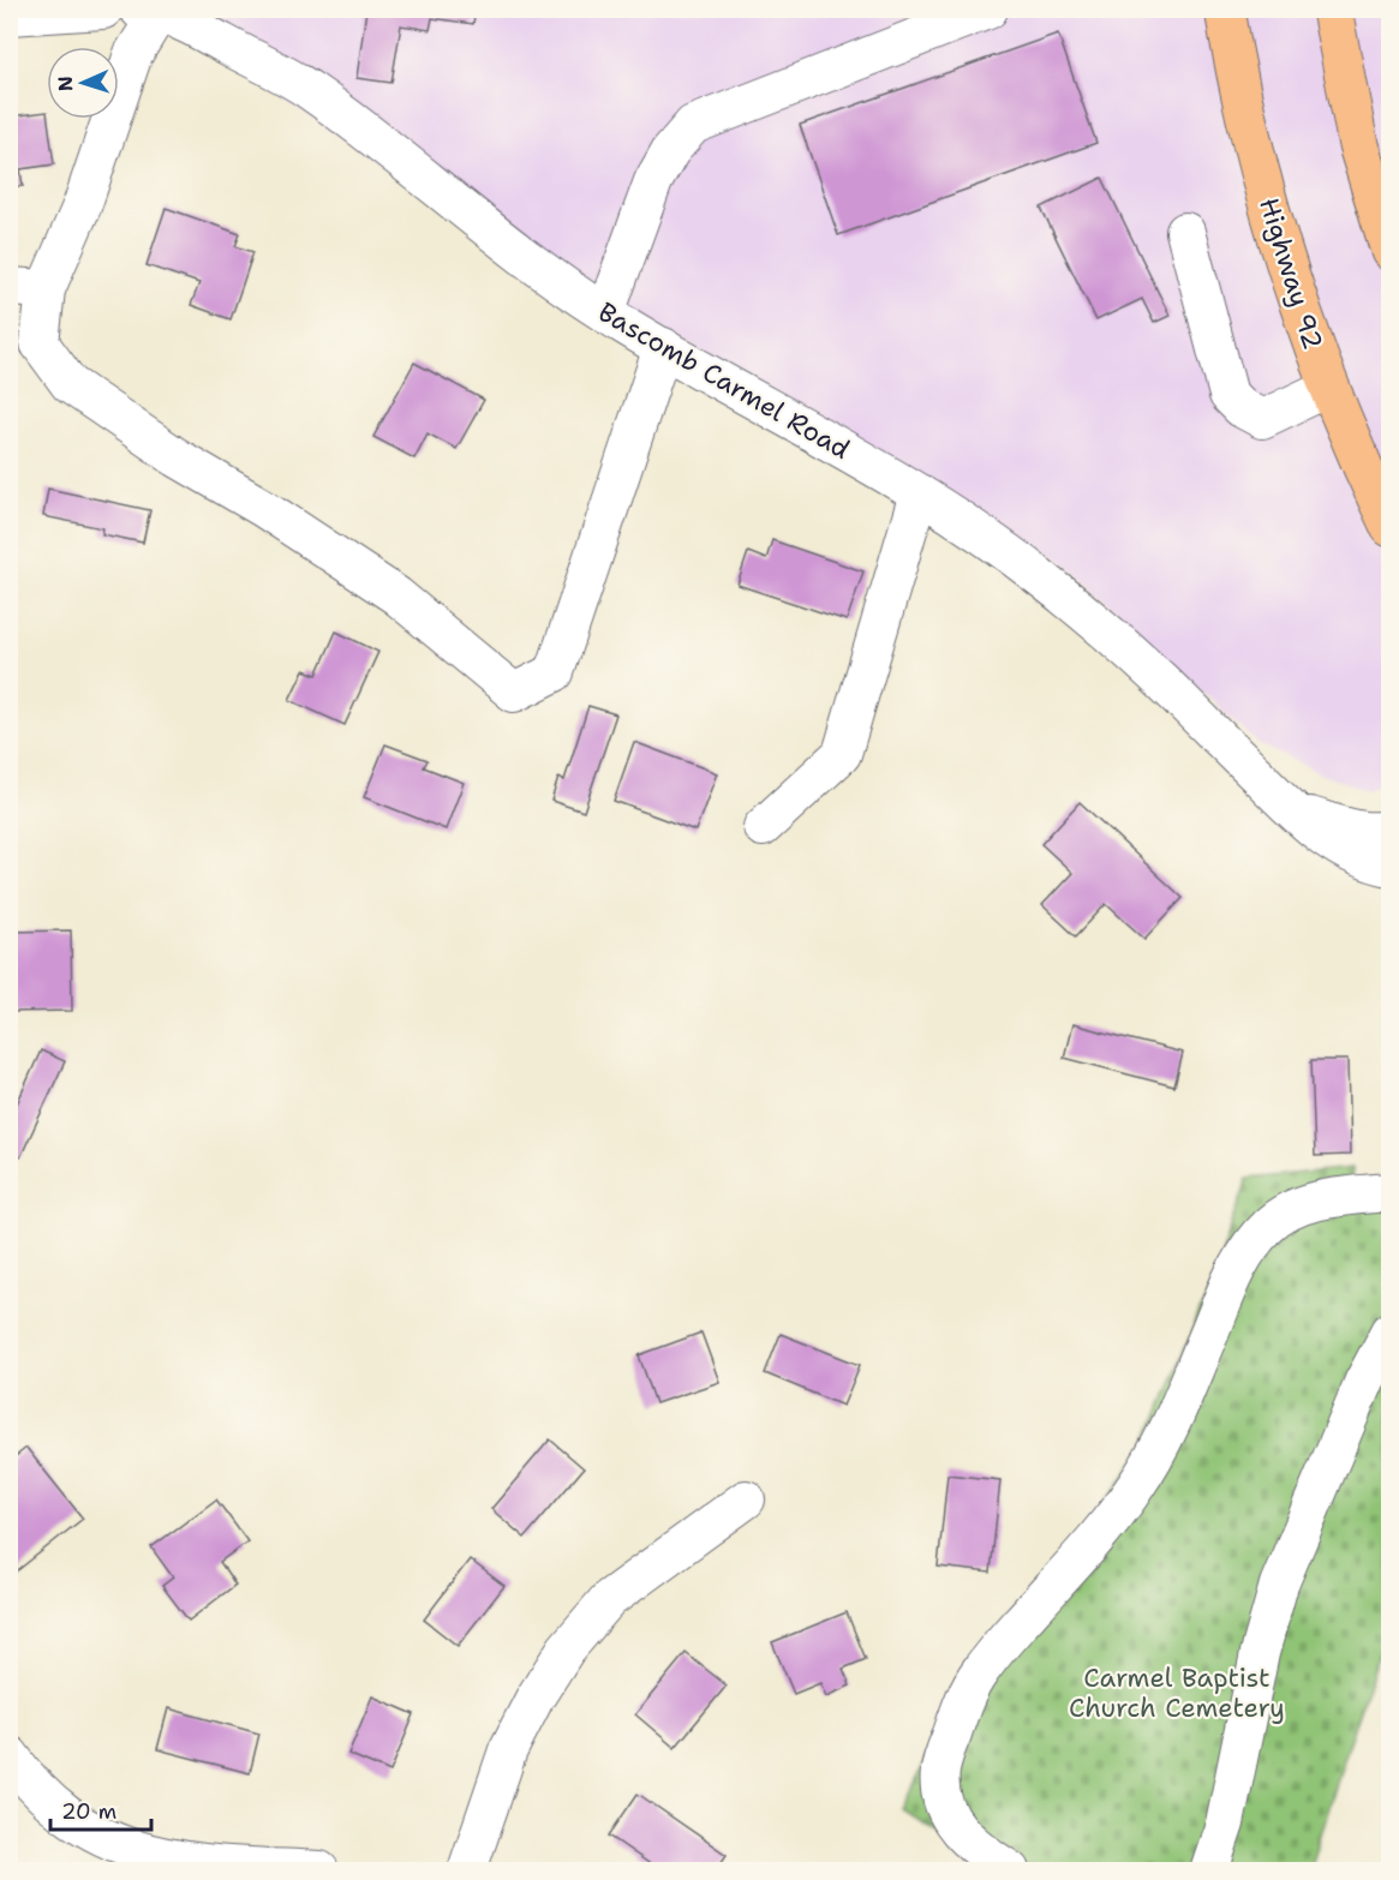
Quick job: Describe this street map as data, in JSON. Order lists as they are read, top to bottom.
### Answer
{
  "streets": {
    "main road": ["Highway 92"],
    "street": ["Bascomb Carmel Road"]
  },
  "parks": ["Carmel Baptist Church Cemetery"],
  "scale_bar": "20 m",
  "north": "left"
}
